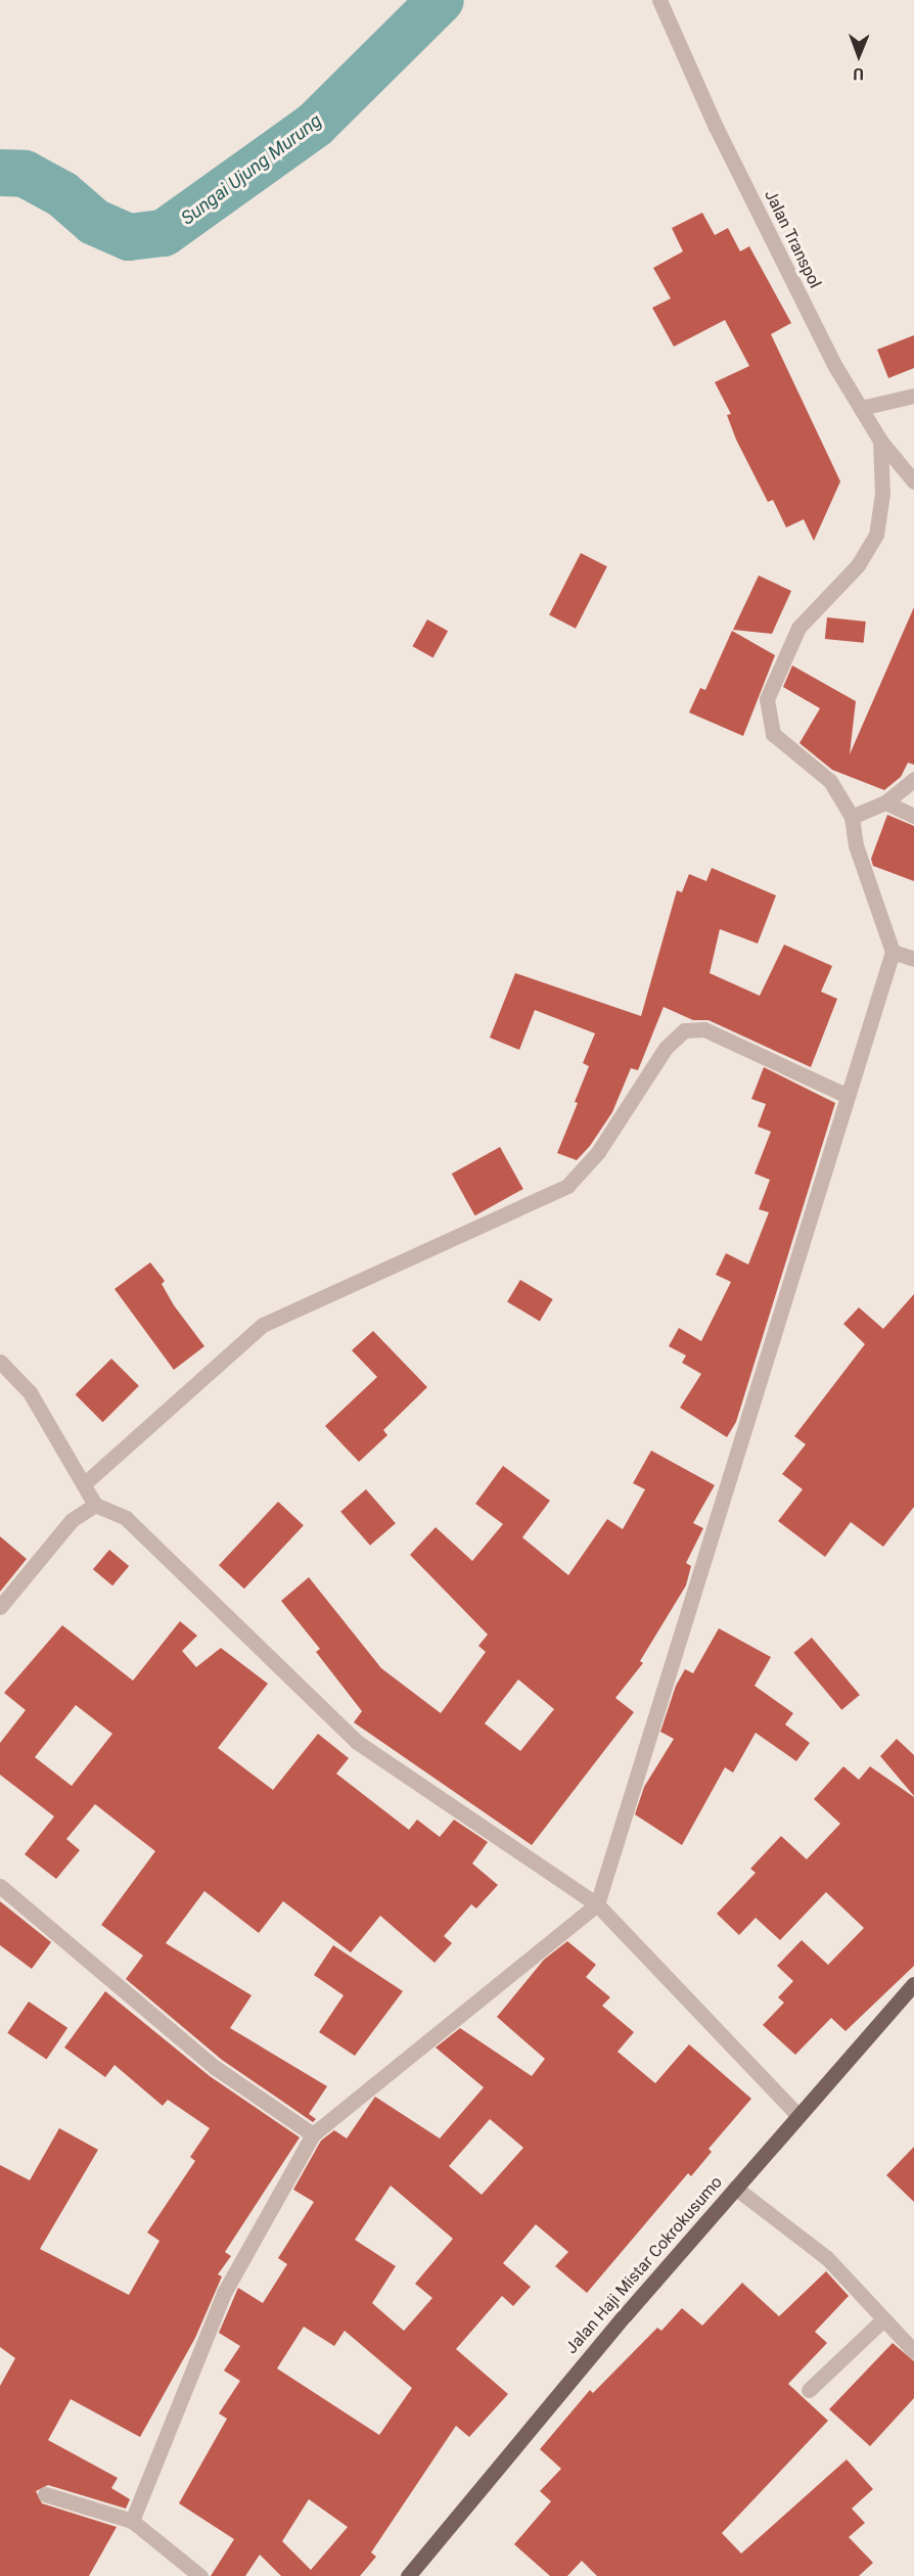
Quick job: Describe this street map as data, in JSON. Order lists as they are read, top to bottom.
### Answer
{
  "streets": {
    "main road": ["Jalan Haji Mistar Cokrokusumo"],
    "street": ["Jalan Transpol"]
  },
  "water": ["Sungai Ujung Murung"],
  "north": "bottom"
}
